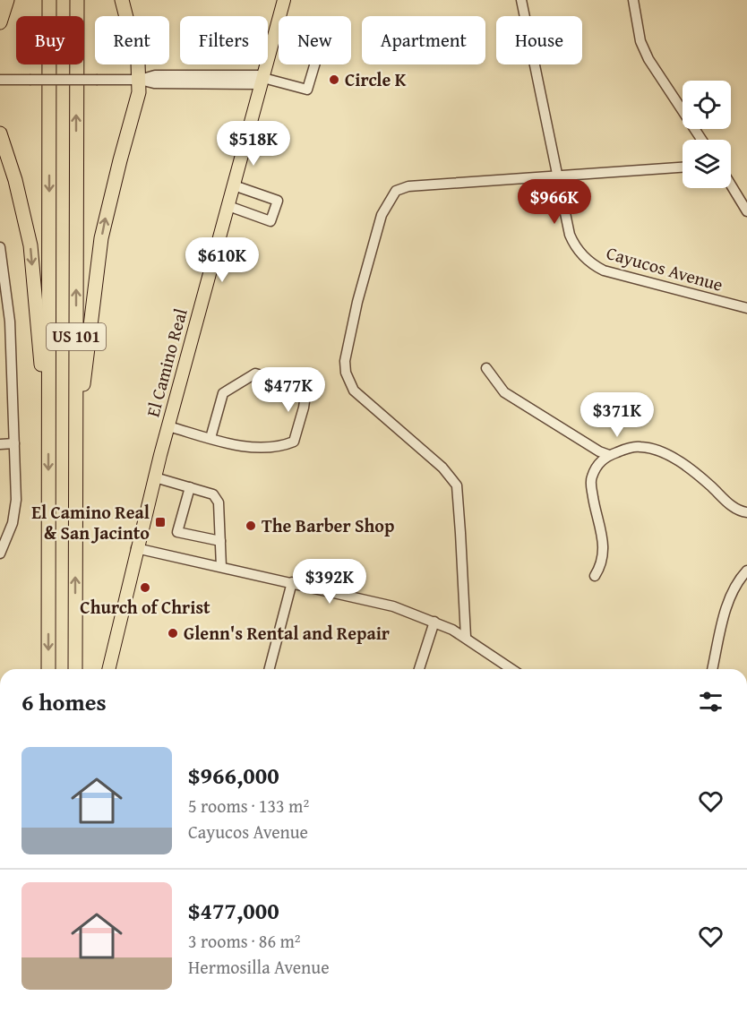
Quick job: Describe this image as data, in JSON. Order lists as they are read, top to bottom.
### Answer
{
  "streets": {
    "highway": ["US 101"],
    "main road": ["El Camino Real"],
    "street": ["Cayucos Avenue"]
  },
  "places": {
    "other": [
      "Circle K",
      "The Barber Shop",
      "Church of Christ",
      "Glenn's Rental and Repair"
    ],
    "transit": ["El Camino Real & San Jacinto"]
  },
  "page": {
    "chip": [
      "Buy",
      "Rent",
      "Filters",
      "New",
      "Apartment",
      "House"
    ],
    "price": [
      "$518K",
      "$966K",
      "$610K",
      "$477K",
      "$371K",
      "$392K"
    ],
    "heading": "6 homes",
    "list": [
      {
        "name": "$966,000",
        "note": "5 rooms · 133 m² · Cayucos Avenue"
      },
      {
        "name": "$477,000",
        "note": "3 rooms · 86 m² · Hermosilla Avenue"
      }
    ]
  }
}
